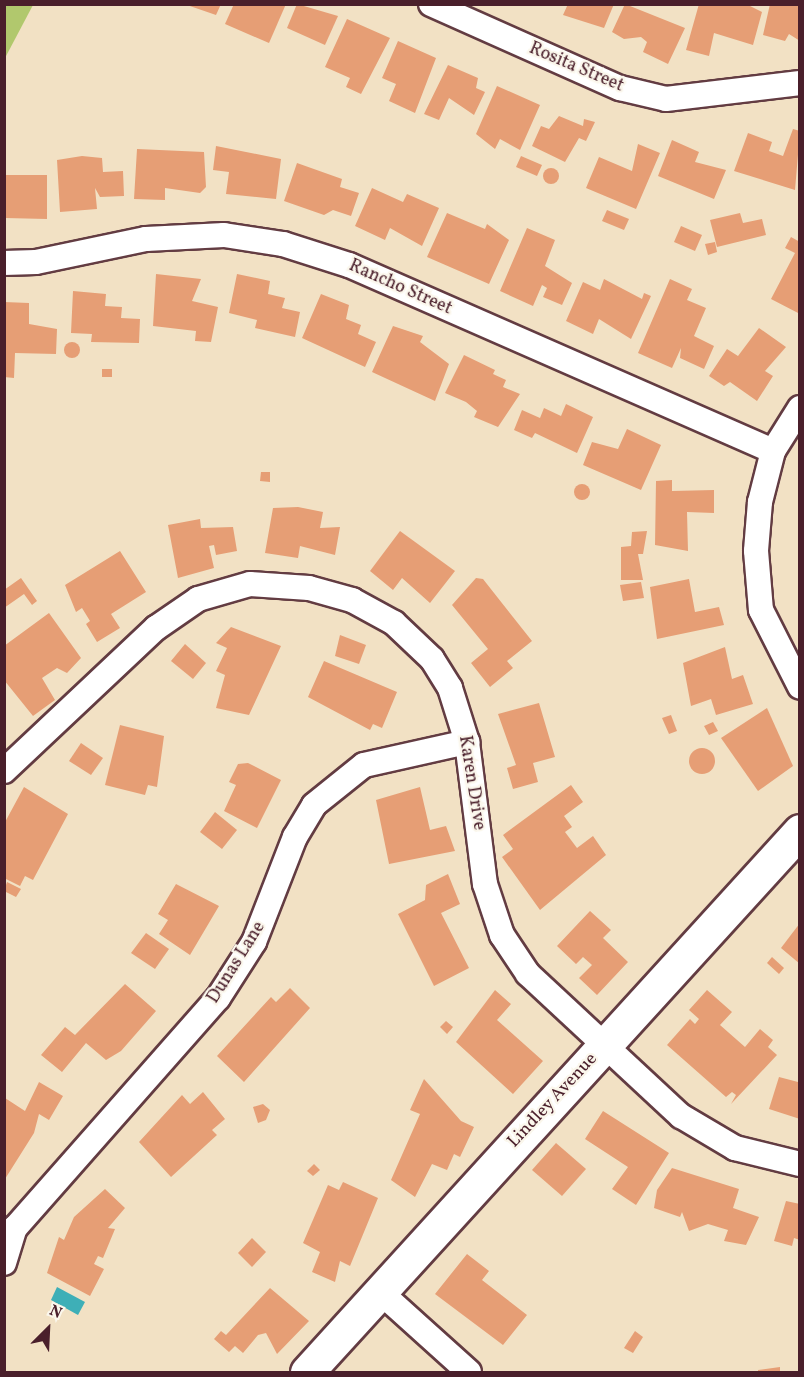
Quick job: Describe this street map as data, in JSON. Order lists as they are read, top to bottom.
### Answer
{
  "streets": {
    "street": [
      "Rosita Street",
      "Rancho Street",
      "Karen Drive",
      "Dunas Lane",
      "Lindley Avenue"
    ]
  },
  "crossings": [
    ["Karen Drive", "Dunas Lane"],
    ["Karen Drive", "Lindley Avenue"]
  ],
  "north": "top right"
}
